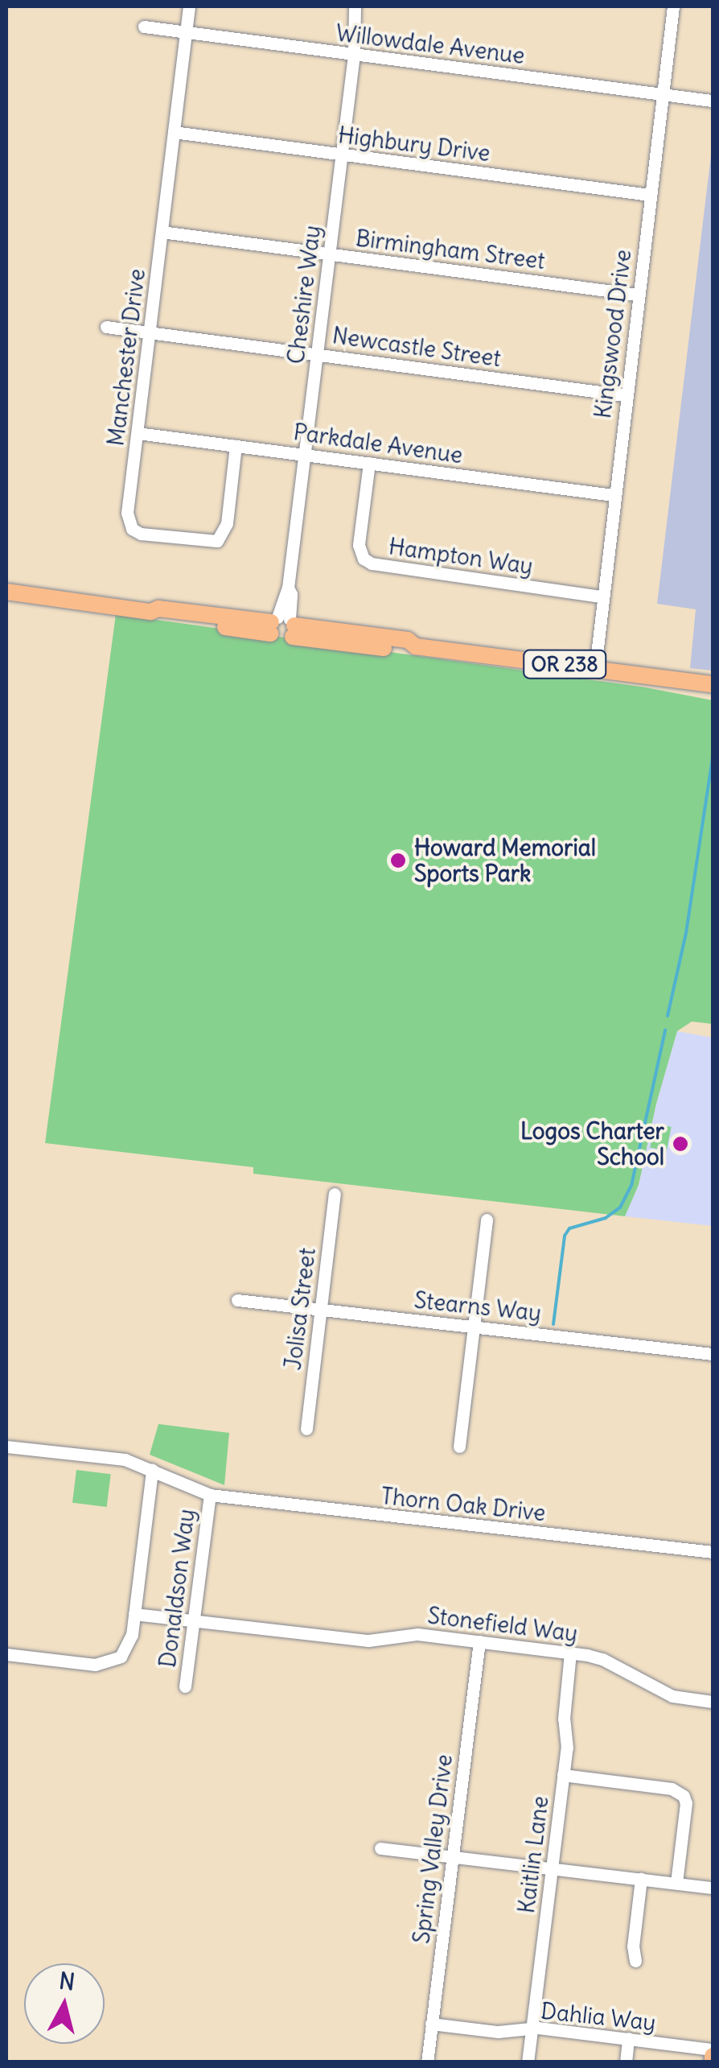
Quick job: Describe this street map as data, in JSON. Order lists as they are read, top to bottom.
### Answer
{
  "streets": {
    "main road": ["OR 238"],
    "street": [
      "Willowdale Avenue",
      "Highbury Drive",
      "Birmingham Street",
      "Cheshire Way",
      "Kingswood Drive",
      "Newcastle Street",
      "Manchester Drive",
      "Parkdale Avenue",
      "Hampton Way",
      "Stearns Way",
      "Jolisa Street",
      "Thorn Oak Drive",
      "Donaldson Way",
      "Stonefield Way",
      "Spring Valley Drive",
      "Kaitlin Lane",
      "Dahlia Way"
    ]
  },
  "crossings": [
    ["Willowdale Avenue", "Cheshire Way"],
    ["Willowdale Avenue", "Kingswood Drive"],
    ["Willowdale Avenue", "Manchester Drive"],
    ["Highbury Drive", "Cheshire Way"],
    ["Highbury Drive", "Kingswood Drive"],
    ["Highbury Drive", "Manchester Drive"],
    ["Birmingham Street", "Cheshire Way"],
    ["Birmingham Street", "Kingswood Drive"],
    ["Birmingham Street", "Manchester Drive"],
    ["Cheshire Way", "Newcastle Street"],
    ["Cheshire Way", "Parkdale Avenue"],
    ["Cheshire Way", "OR 238"],
    ["Kingswood Drive", "Newcastle Street"],
    ["Kingswood Drive", "Parkdale Avenue"],
    ["Kingswood Drive", "Hampton Way"],
    ["Kingswood Drive", "OR 238"],
    ["Newcastle Street", "Manchester Drive"],
    ["Manchester Drive", "Parkdale Avenue"],
    ["Parkdale Avenue", "Hampton Way"],
    ["Stearns Way", "Jolisa Street"],
    ["Thorn Oak Drive", "Donaldson Way"],
    ["Donaldson Way", "Stonefield Way"],
    ["Stonefield Way", "Spring Valley Drive"],
    ["Stonefield Way", "Kaitlin Lane"],
    ["Spring Valley Drive", "Dahlia Way"],
    ["Kaitlin Lane", "Dahlia Way"]
  ],
  "places": ["Howard Memorial Sports Park", "Logos Charter School"],
  "north": "top"
}
